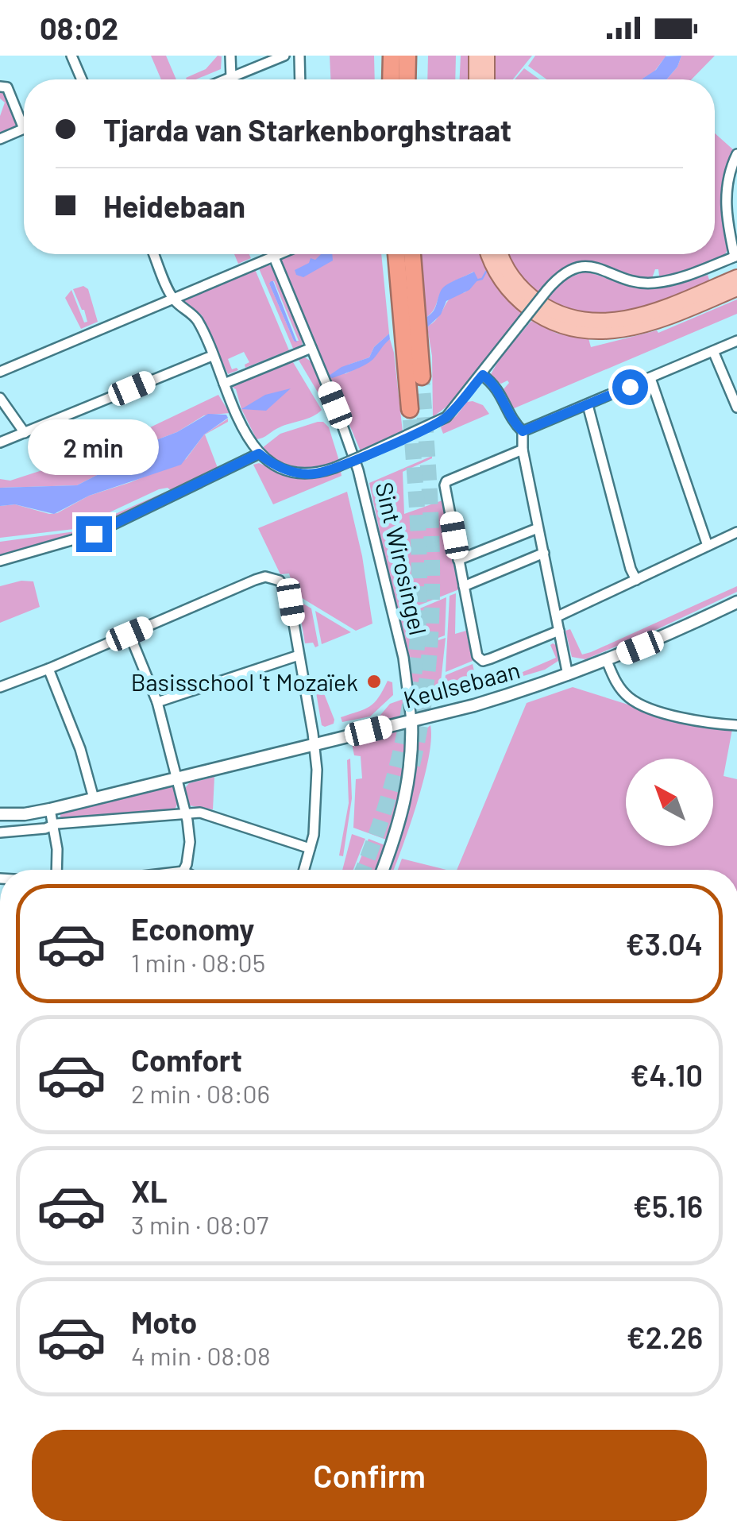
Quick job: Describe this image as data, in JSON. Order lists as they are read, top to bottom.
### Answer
{
  "streets": {
    "street": ["Sint Wirosingel", "Keulsebaan"]
  },
  "crossings": [
    ["Sint Wirosingel", "Keulsebaan"]
  ],
  "places": ["Basisschool 't Mozaïek"],
  "north": "top left",
  "page": {
    "status": "08:02",
    "banner": ["Tjarda van Starkenborghstraat", "Heidebaan"],
    "bubble": "2 min",
    "list": [
      {
        "name": "Economy",
        "note": "1 min · 08:05",
        "value": "€3.04"
      },
      {
        "name": "Comfort",
        "note": "2 min · 08:06",
        "value": "€4.10"
      },
      {
        "name": "XL",
        "note": "3 min · 08:07",
        "value": "€5.16"
      },
      {
        "name": "Moto",
        "note": "4 min · 08:08",
        "value": "€2.26"
      }
    ],
    "buttons": "Confirm"
  }
}
